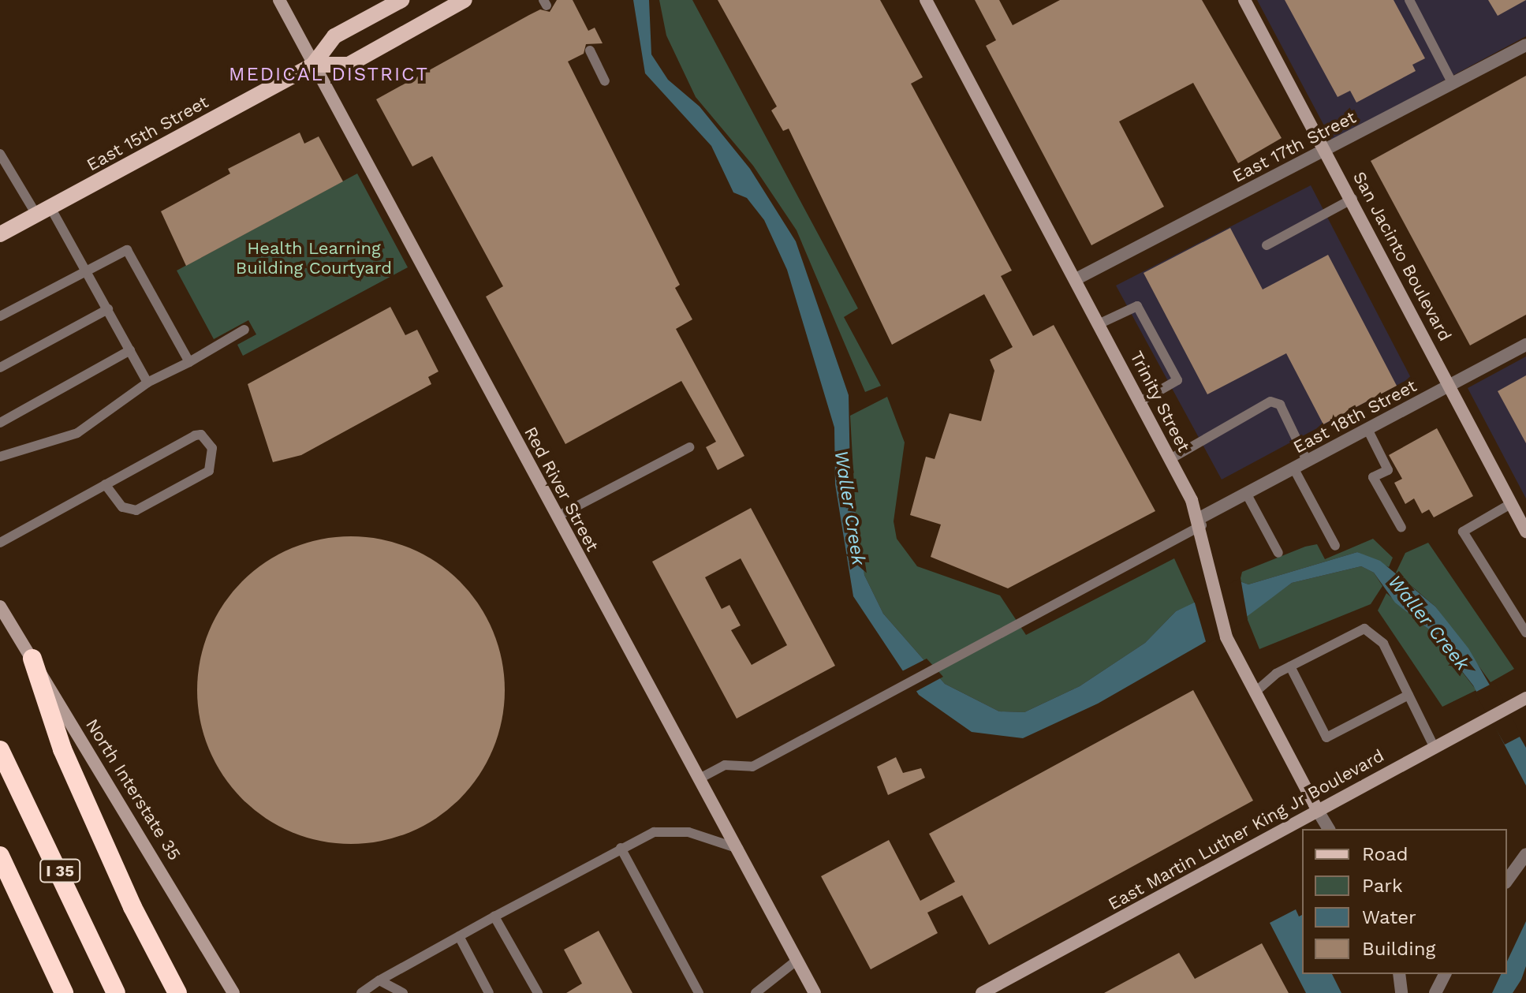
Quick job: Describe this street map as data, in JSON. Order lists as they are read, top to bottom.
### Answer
{
  "streets": {
    "highway": ["I 35"],
    "main road": [
      "East 15th Street",
      "San Jacinto Boulevard",
      "Trinity Street",
      "Red River Street",
      "North Interstate 35",
      "East Martin Luther King Jr Boulevard"
    ],
    "street": ["East 17th Street", "East 18th Street"]
  },
  "crossings": [
    ["East 15th Street", "Red River Street"],
    ["East 17th Street", "San Jacinto Boulevard"],
    ["East 17th Street", "Trinity Street"],
    ["San Jacinto Boulevard", "East 18th Street"],
    ["Trinity Street", "East 18th Street"],
    ["Trinity Street", "East Martin Luther King Jr Boulevard"]
  ],
  "districts": ["MEDICAL DISTRICT"],
  "water": ["Waller Creek"],
  "parks": ["Health Learning Building Courtyard"],
  "legend": [
    "Road",
    "Park",
    "Water",
    "Building"
  ]
}
